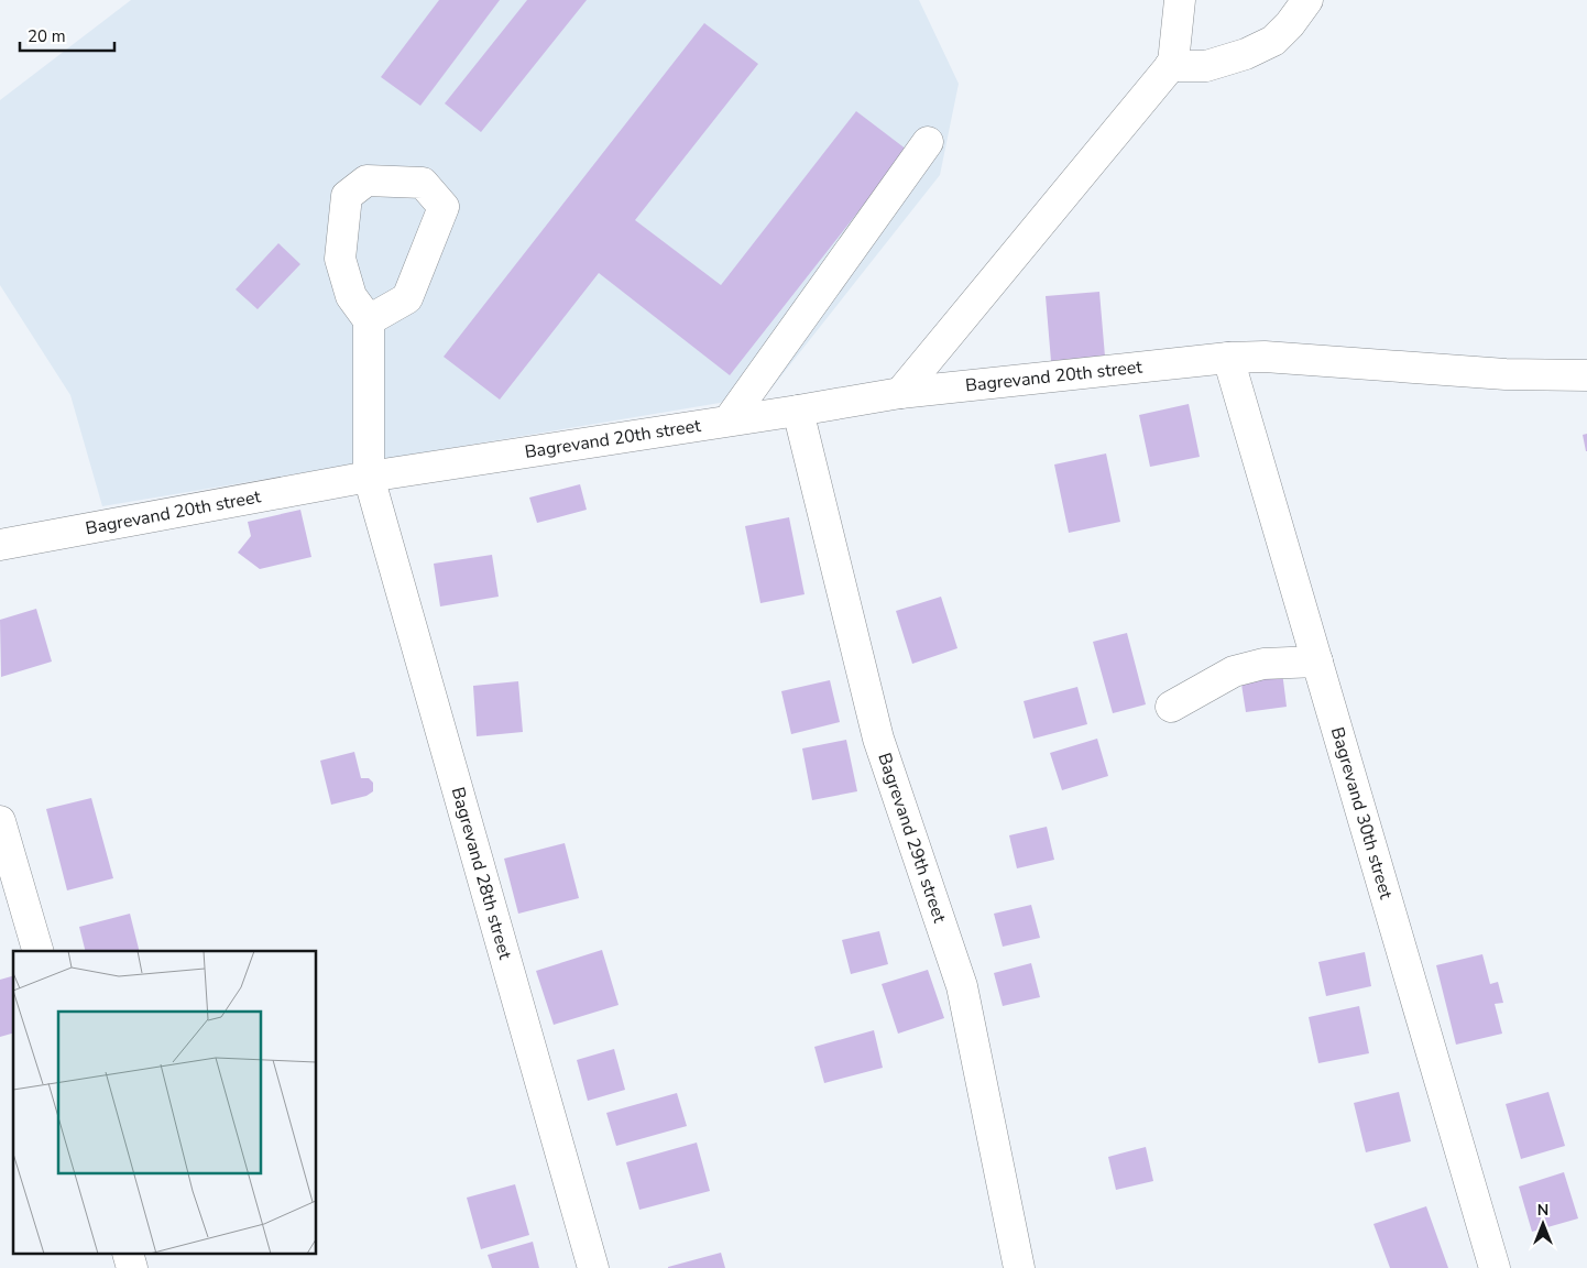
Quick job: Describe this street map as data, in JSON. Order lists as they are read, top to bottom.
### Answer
{
  "streets": {
    "street": [
      "Bagrevand 20th street",
      "Bagrevand 30th street",
      "Bagrevand 29th street",
      "Bagrevand 28th street"
    ]
  },
  "crossings": [
    ["Bagrevand 20th street", "Bagrevand 30th street"],
    ["Bagrevand 20th street", "Bagrevand 29th street"],
    ["Bagrevand 20th street", "Bagrevand 28th street"]
  ],
  "scale_bar": "20 m",
  "north": "top"
}
